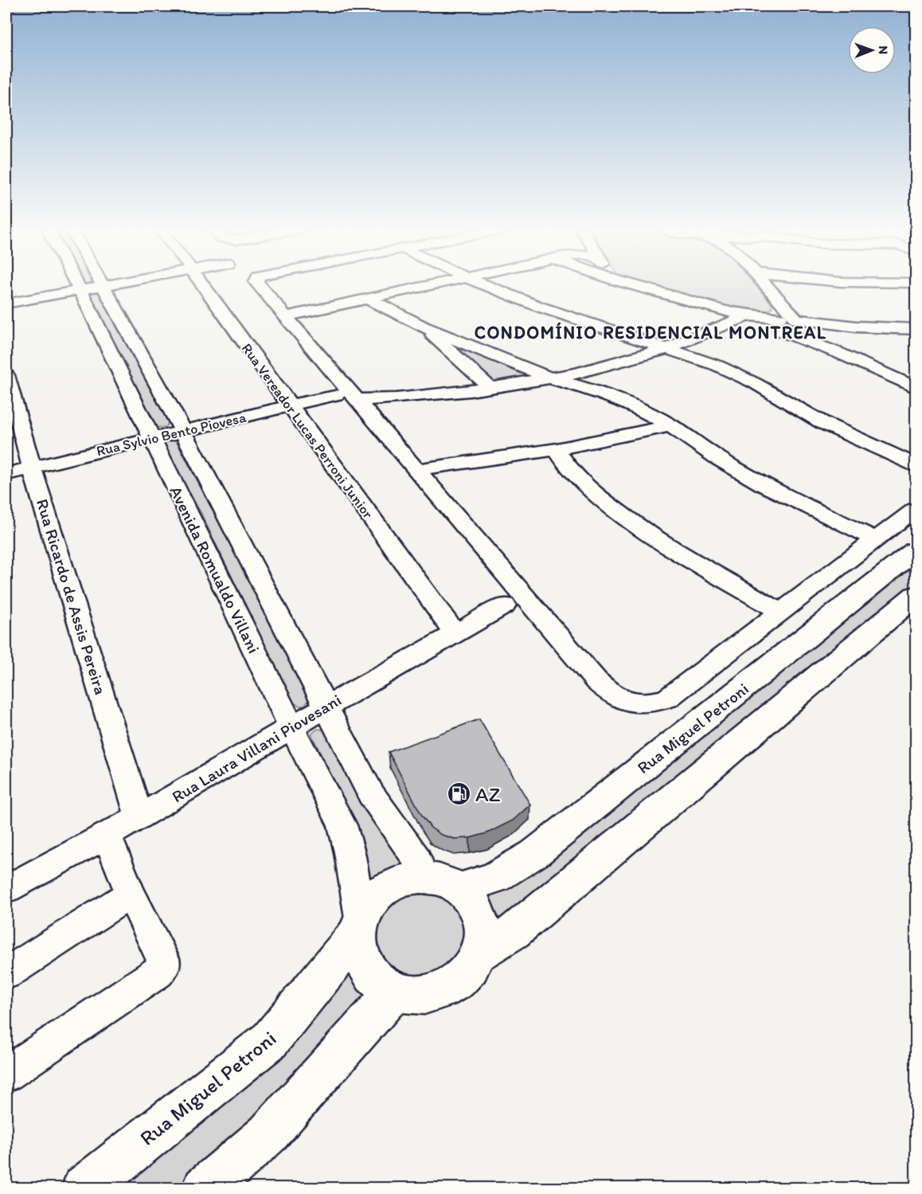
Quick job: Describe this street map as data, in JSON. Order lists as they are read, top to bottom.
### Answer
{
  "streets": {
    "main road": ["Rua Miguel Petroni"],
    "street": [
      "Rua Vereador Lucas Perroni Junior",
      "Rua Sylvio Bento Piovesa",
      "Avenida Romualdo Villani",
      "Rua Ricardo de Assis Pereira",
      "Rua Laura Villani Piovesani"
    ]
  },
  "crossings": [
    ["Rua Vereador Lucas Perroni Junior", "Rua Sylvio Bento Piovesa"],
    ["Rua Vereador Lucas Perroni Junior", "Rua Laura Villani Piovesani"],
    ["Rua Sylvio Bento Piovesa", "Avenida Romualdo Villani"],
    ["Rua Sylvio Bento Piovesa", "Rua Ricardo de Assis Pereira"],
    ["Avenida Romualdo Villani", "Rua Miguel Petroni"],
    ["Avenida Romualdo Villani", "Rua Laura Villani Piovesani"],
    ["Rua Ricardo de Assis Pereira", "Rua Laura Villani Piovesani"]
  ],
  "districts": ["CONDOMÍNIO RESIDENCIAL MONTREAL"],
  "places": {
    "fuel station": ["AZ"]
  },
  "north": "right"
}
